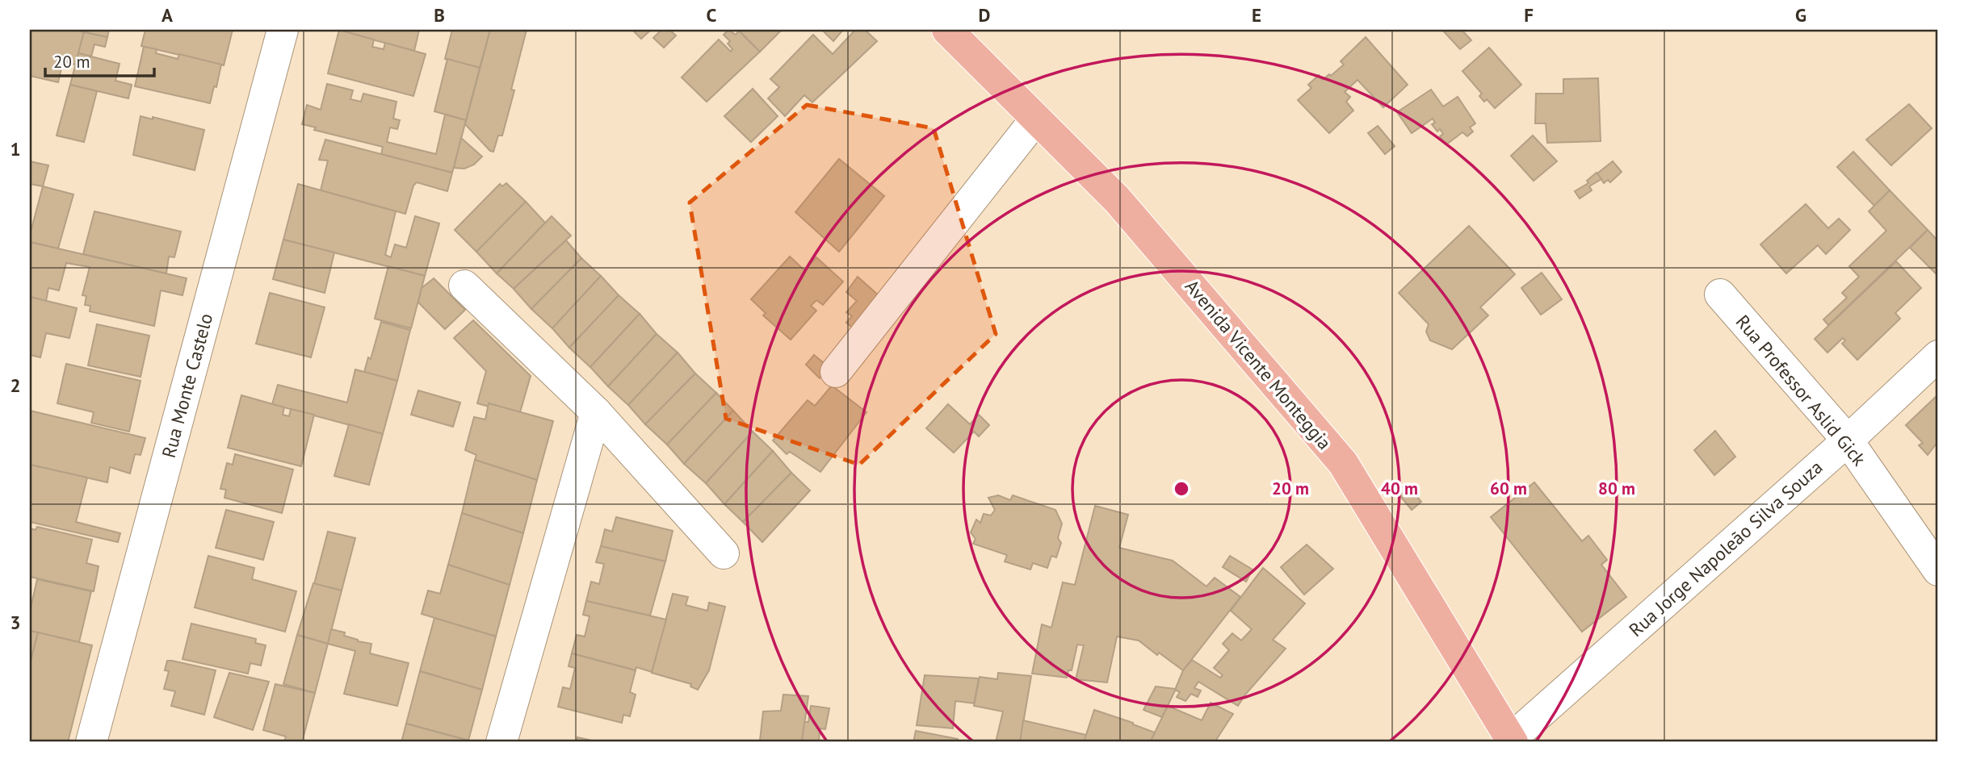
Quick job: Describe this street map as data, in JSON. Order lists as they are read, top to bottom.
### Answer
{
  "streets": {
    "main road": ["Avenida Vicente Monteggia"],
    "street": ["Rua Monte Castelo", "Rua Professor Aslid Gick", "Rua Jorge Napoleão Silva Souza"]
  },
  "crossings": [
    ["Avenida Vicente Monteggia", "Rua Jorge Napoleão Silva Souza"],
    ["Rua Professor Aslid Gick", "Rua Jorge Napoleão Silva Souza"]
  ],
  "scale_bar": "20 m",
  "grid": {
    "columns": [
      "A",
      "B",
      "C",
      "D",
      "E",
      "F",
      "G"
    ],
    "rows": ["1", "2", "3"]
  },
  "rings": [
    "20 m",
    "40 m",
    "60 m",
    "80 m"
  ]
}
